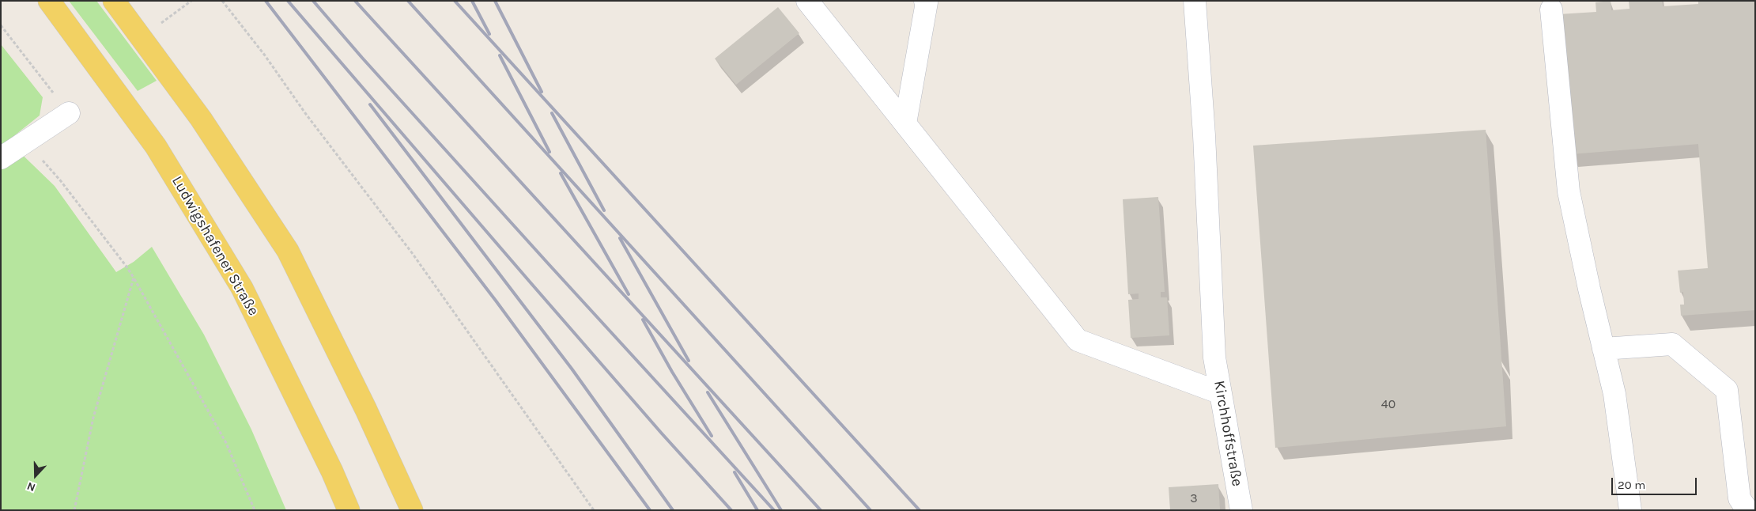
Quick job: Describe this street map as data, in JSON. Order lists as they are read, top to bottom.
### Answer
{
  "streets": {
    "main road": ["Ludwigshafener Straße"],
    "street": ["Kirchhoffstraße"]
  },
  "house_numbers": ["40", "3"],
  "scale_bar": "20 m",
  "north": "bottom"
}
